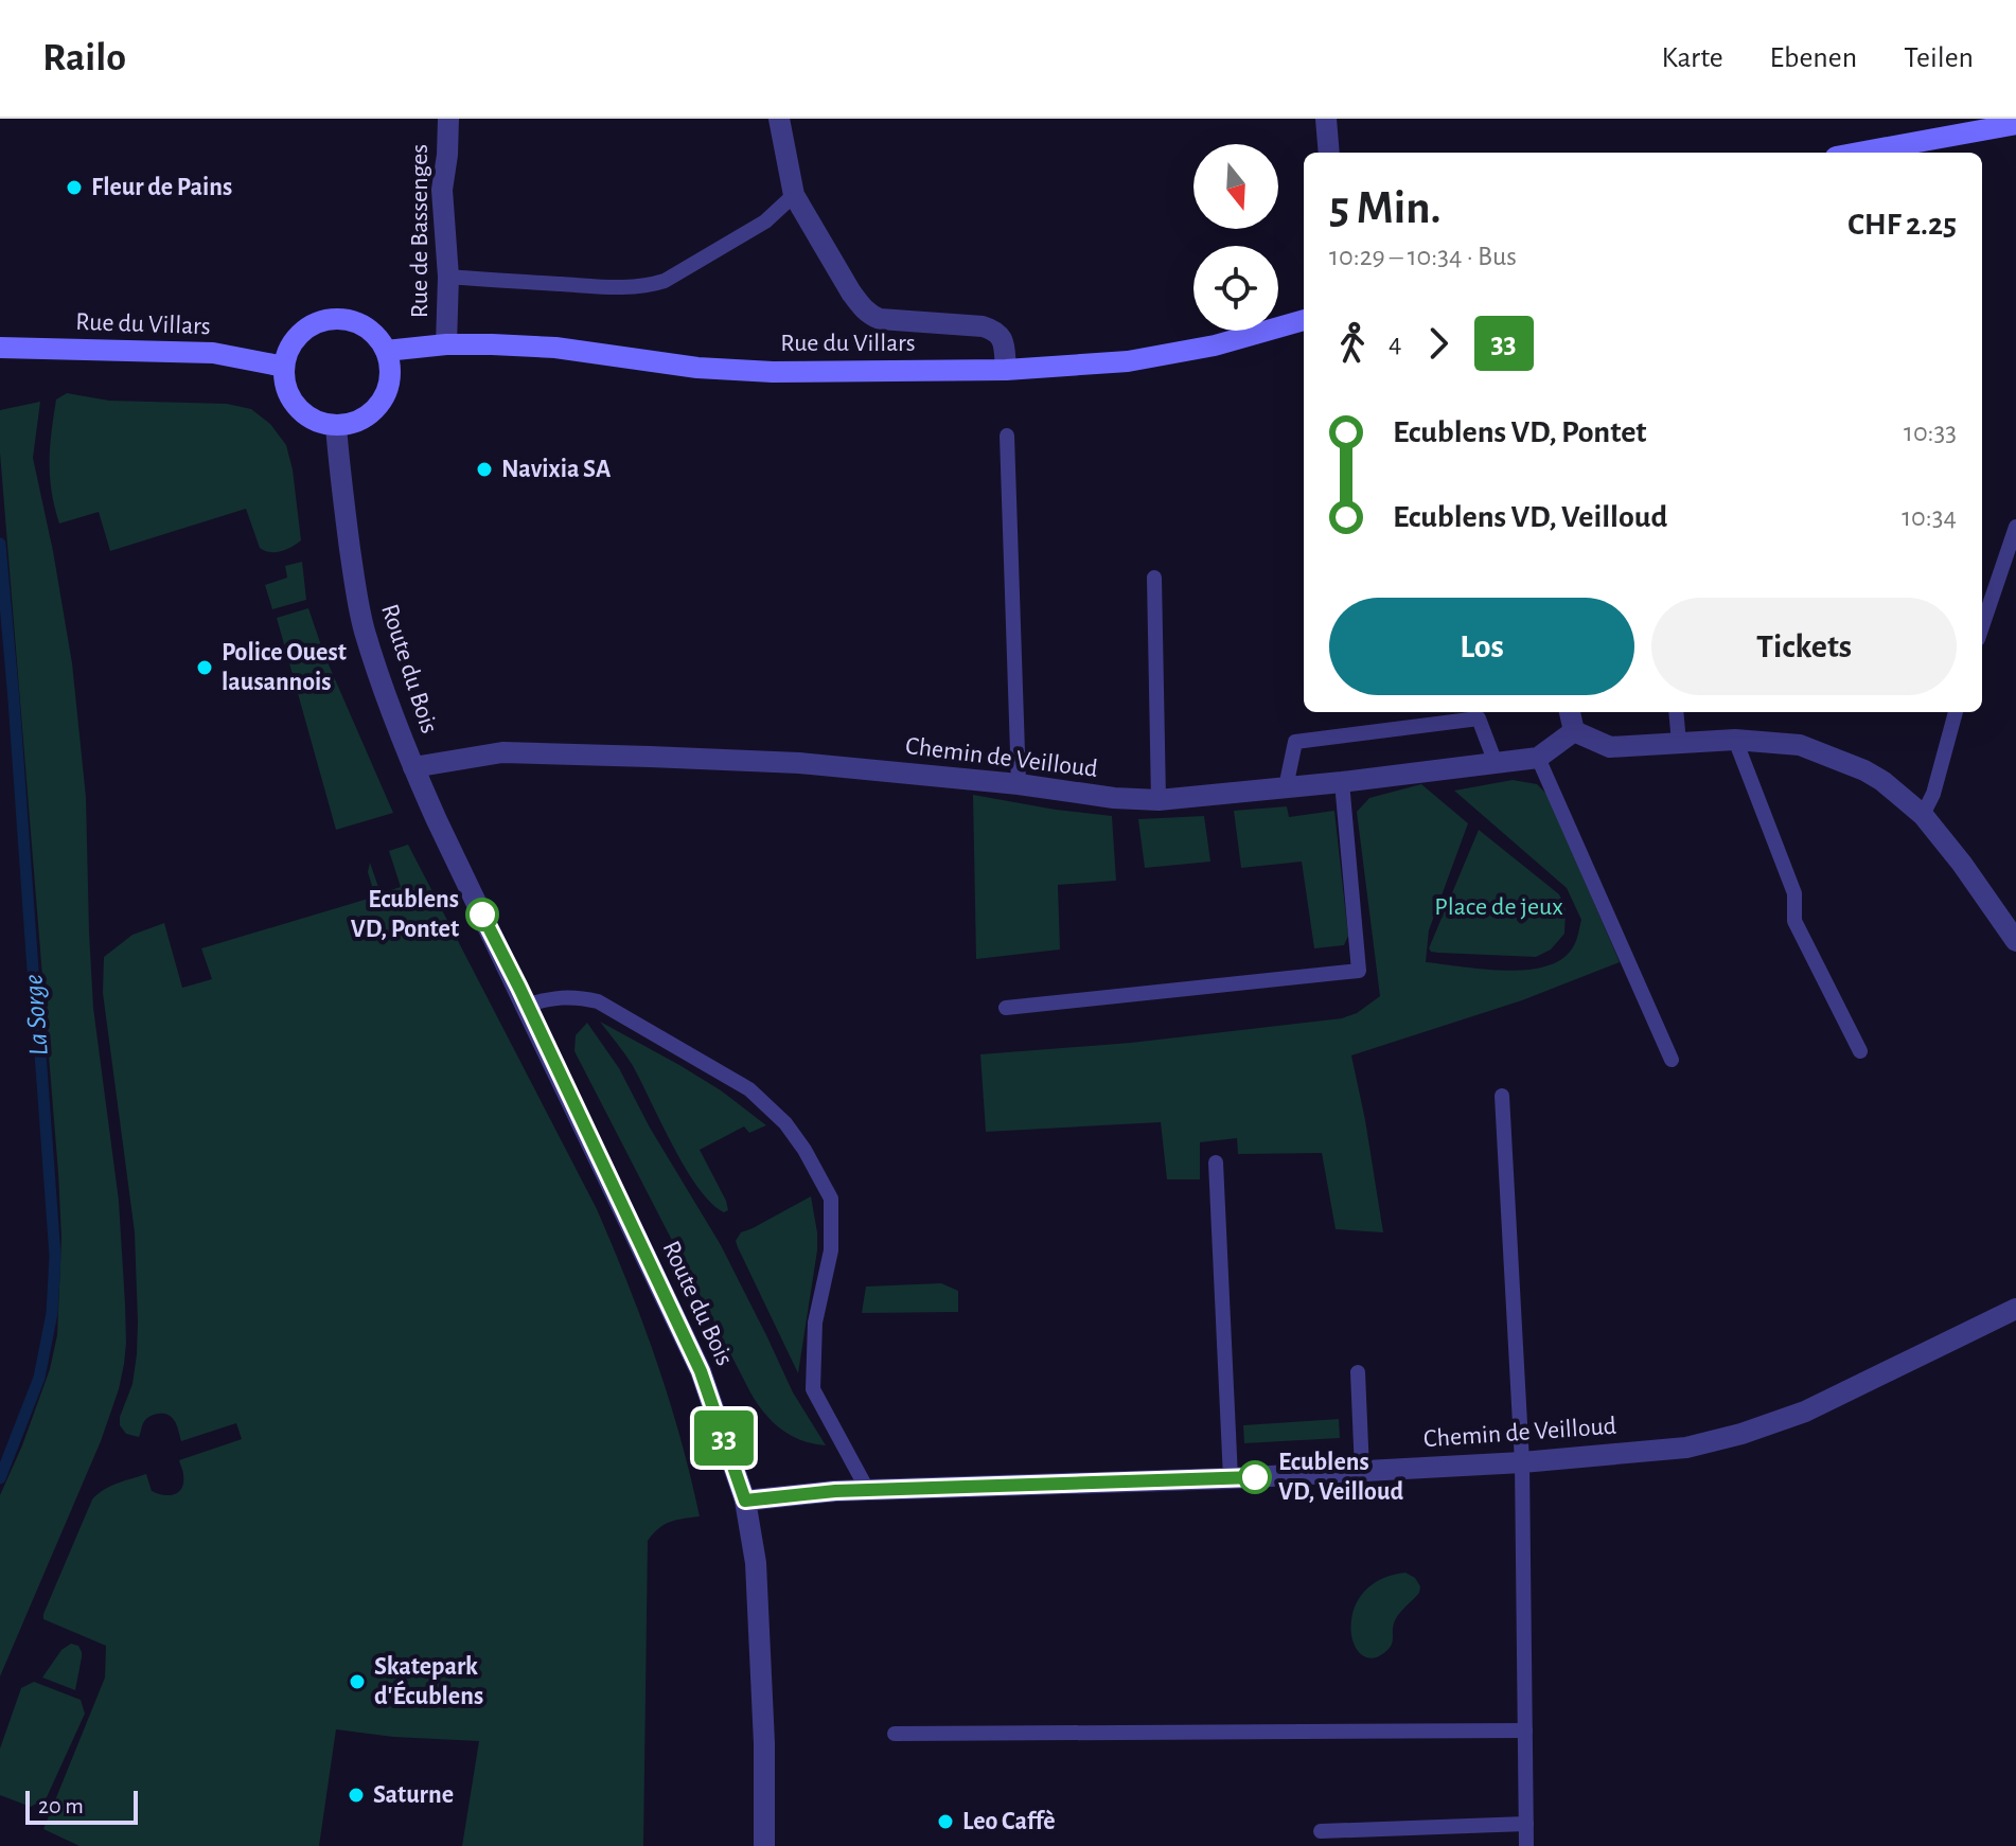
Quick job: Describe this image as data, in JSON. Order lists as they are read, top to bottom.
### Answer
{
  "streets": {
    "main road": ["Rue du Villars"],
    "street": ["Rue de Bassenges", "Route du Bois", "Chemin de Veilloud"]
  },
  "crossings": [
    ["Rue de Bassenges", "Rue du Villars"],
    ["Rue du Villars", "Route du Bois"],
    ["Route du Bois", "Chemin de Veilloud"]
  ],
  "water": ["La Sorge"],
  "parks": ["Place de jeux"],
  "places": [
    "Fleur de Pains",
    "Navixia SA",
    "Police Ouest lausannois",
    "Ecublens VD, Pontet",
    "Ecublens VD, Veilloud",
    "Skatepark d'Écublens",
    "Saturne",
    "Leo Caffè"
  ],
  "lines": ["bus line 33"],
  "scale_bar": "20 m",
  "north": "bottom",
  "page": {
    "header": "Railo",
    "nav": ["Karte", "Ebenen", "Teilen"],
    "on_map": "33",
    "heading": ["5 Min.", "10:29 – 10:34 · Bus", "CHF 2.25"],
    "legs": ["4", "33"],
    "list": [
      {
        "name": "Ecublens VD, Pontet",
        "value": "10:33"
      },
      {
        "name": "Ecublens VD, Veilloud",
        "value": "10:34"
      }
    ],
    "buttons": ["Los", "Tickets"],
    "scale": "20 m"
  }
}
